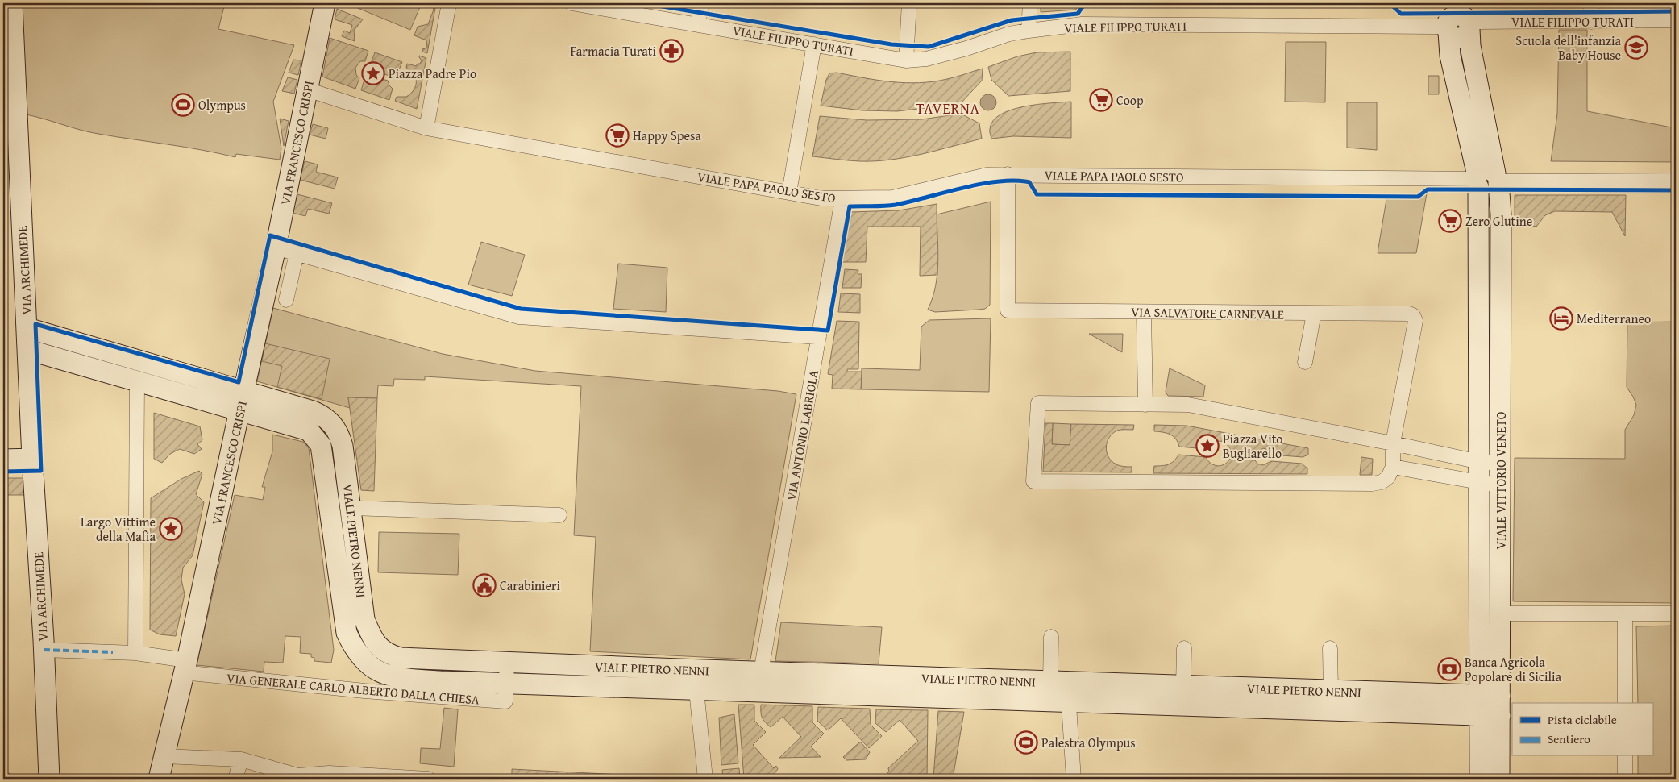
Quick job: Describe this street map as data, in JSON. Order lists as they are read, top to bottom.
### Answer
{
  "streets": {
    "street": [
      "VIALE FILIPPO TURATI",
      "VIA FRANCESCO CRISPI",
      "VIALE PAPA PAOLO SESTO",
      "VIA ARCHIMEDE",
      "VIA SALVATORE CARNEVALE",
      "VIA ANTONIO LABRIOLA",
      "VIALE VITTORIO VENETO",
      "VIALE PIETRO NENNI",
      "VIA GENERALE CARLO ALBERTO DALLA CHIESA"
    ]
  },
  "crossings": [
    ["VIALE FILIPPO TURATI", "VIALE VITTORIO VENETO"],
    ["VIA FRANCESCO CRISPI", "VIALE PAPA PAOLO SESTO"],
    ["VIA FRANCESCO CRISPI", "VIALE PIETRO NENNI"],
    ["VIA FRANCESCO CRISPI", "VIA GENERALE CARLO ALBERTO DALLA CHIESA"],
    ["VIALE PAPA PAOLO SESTO", "VIA SALVATORE CARNEVALE"],
    ["VIALE PAPA PAOLO SESTO", "VIA ANTONIO LABRIOLA"],
    ["VIALE PAPA PAOLO SESTO", "VIALE VITTORIO VENETO"],
    ["VIA ARCHIMEDE", "VIALE PIETRO NENNI"],
    ["VIA ARCHIMEDE", "VIA GENERALE CARLO ALBERTO DALLA CHIESA"],
    ["VIA ANTONIO LABRIOLA", "VIALE PIETRO NENNI"],
    ["VIALE VITTORIO VENETO", "VIALE PIETRO NENNI"],
    ["VIALE PIETRO NENNI", "VIA GENERALE CARLO ALBERTO DALLA CHIESA"]
  ],
  "districts": ["TAVERNA"],
  "places": {
    "school or university": ["Scuola dell'infanzia Baby House"],
    "pharmacy": ["Farmacia Turati"],
    "place": ["Piazza Padre Pio", "Piazza Vito Bugliarello", "Largo Vittime della Mafia"],
    "supermarket": ["Coop", "Happy Spesa", "Zero Glutine"],
    "sports": ["Olympus", "Palestra Olympus"],
    "hotel": ["Mediterraneo"],
    "public building": ["Carabinieri"],
    "bank": ["Banca Agricola Popolare di Sicilia"]
  },
  "legend": ["Pista ciclabile", "Sentiero"]
}
